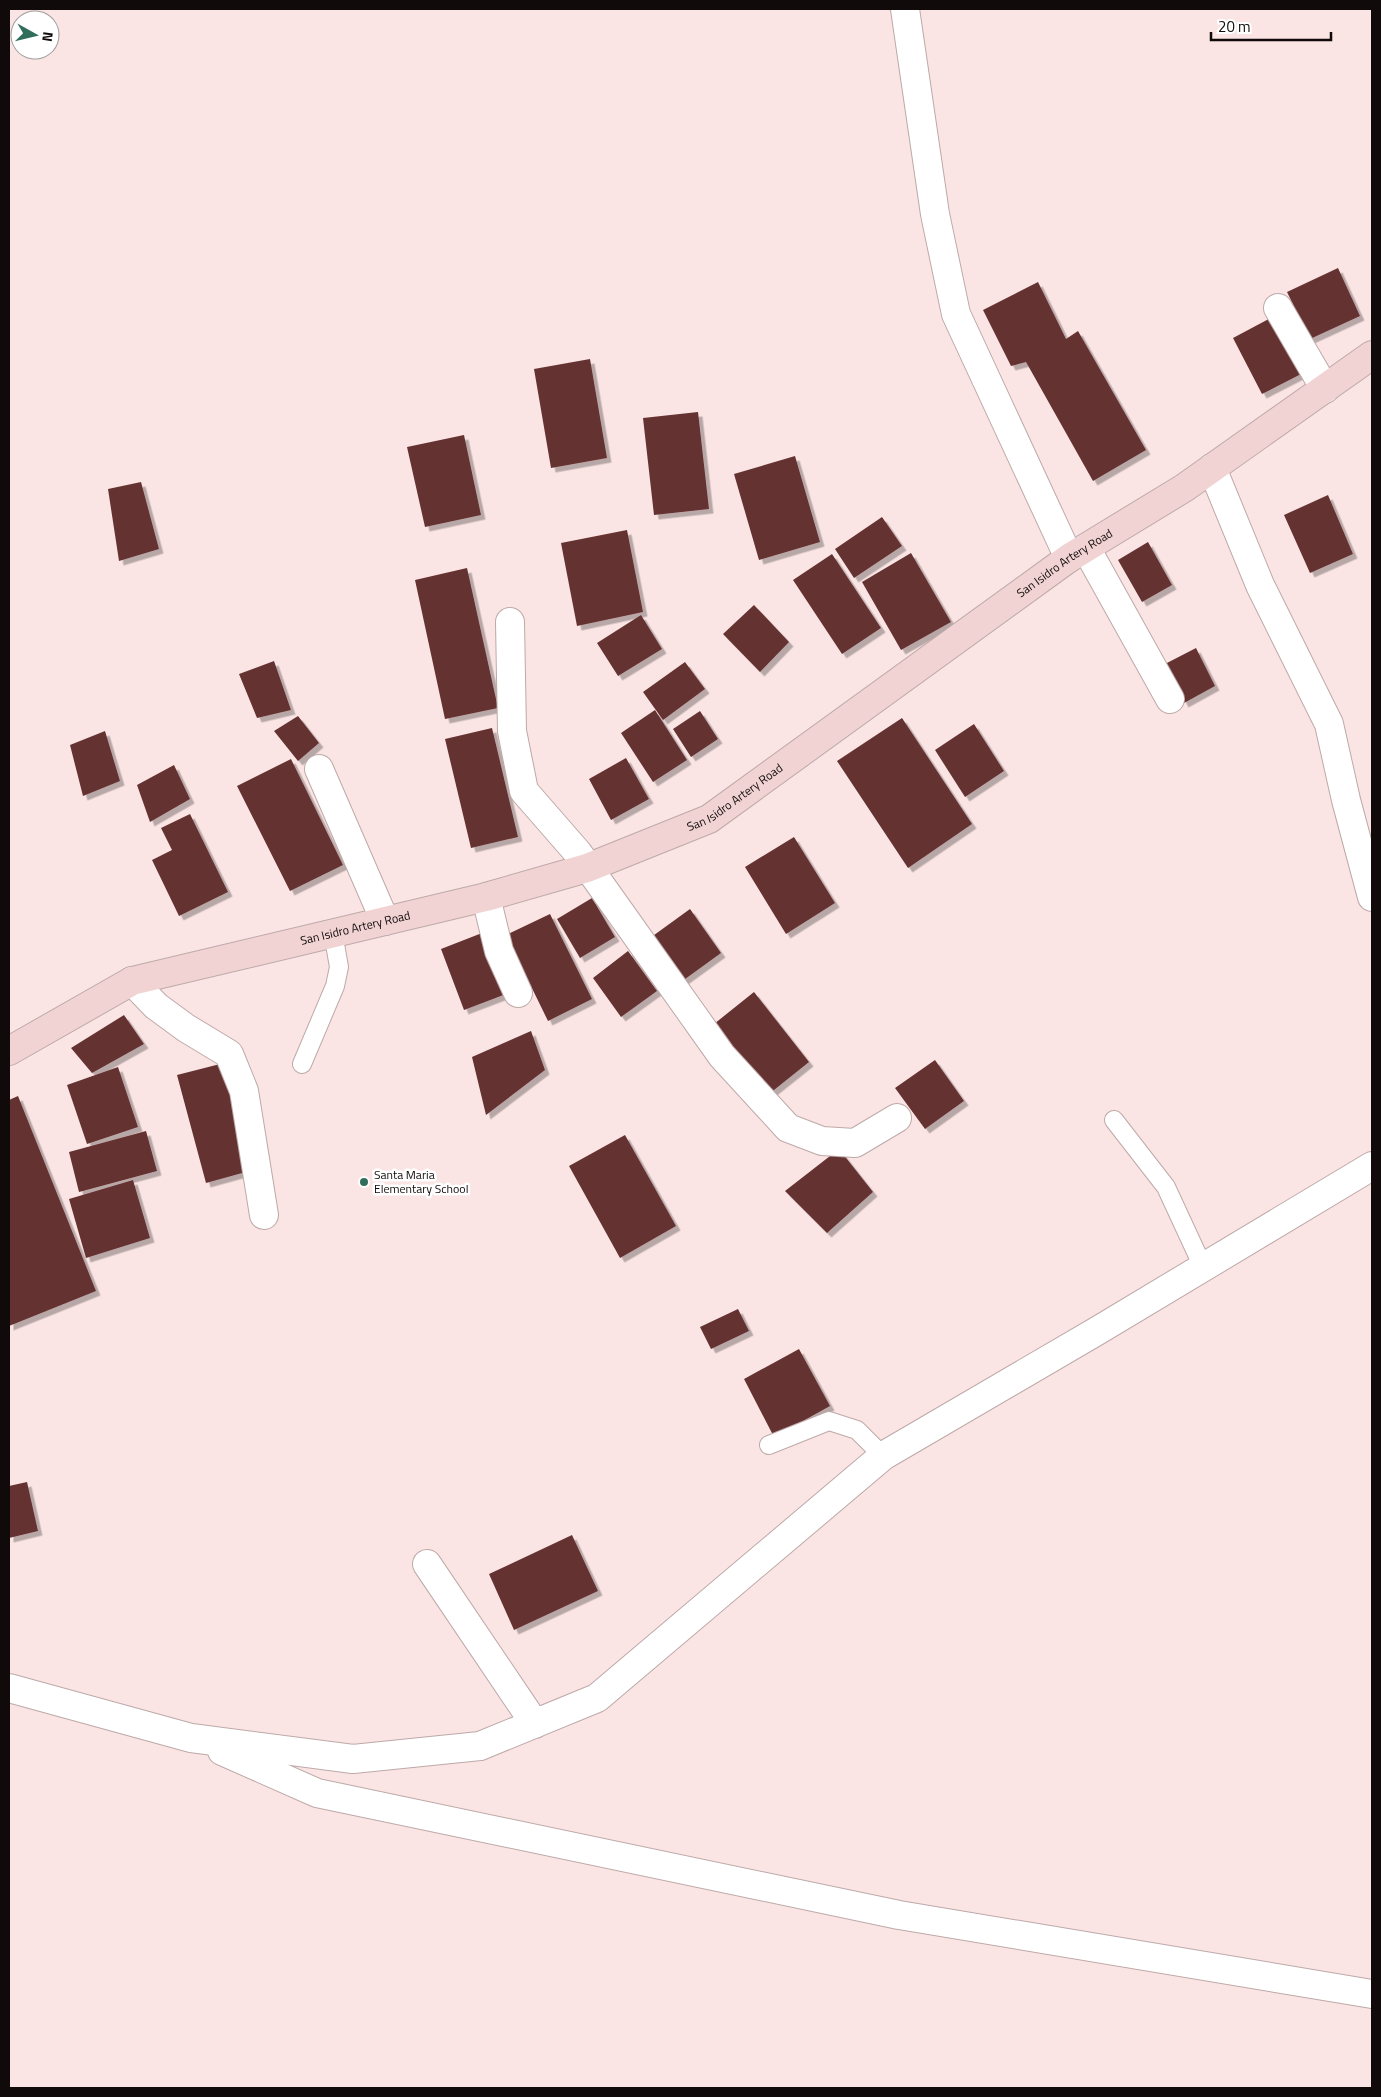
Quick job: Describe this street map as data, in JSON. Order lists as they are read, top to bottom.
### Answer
{
  "streets": {
    "street": ["San Isidro Artery Road"]
  },
  "places": ["Santa Maria Elementary School"],
  "scale_bar": "20 m",
  "north": "right"
}
